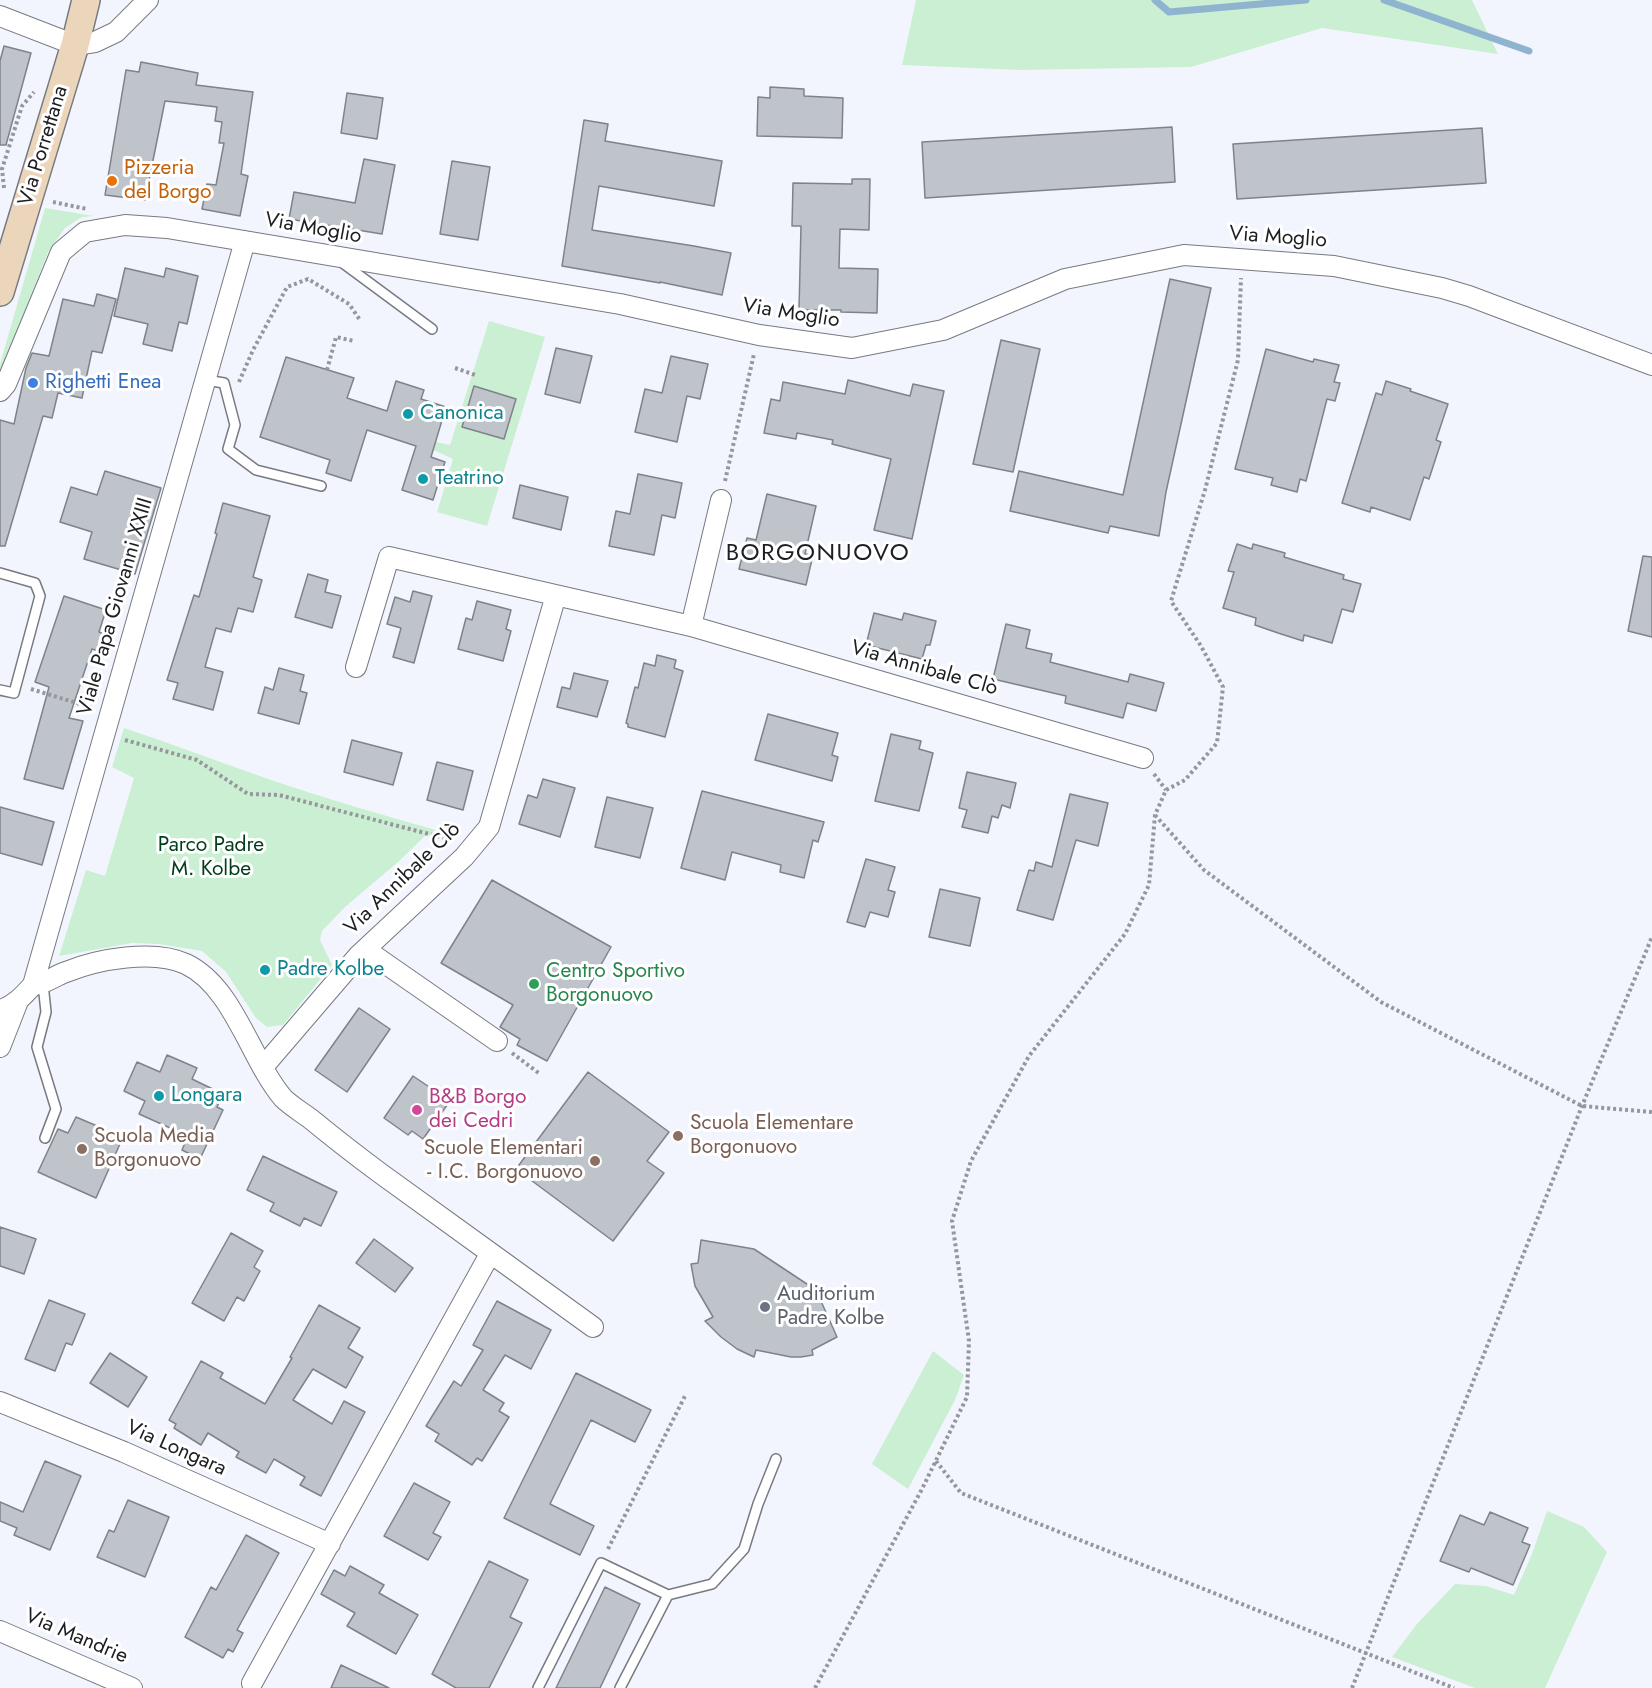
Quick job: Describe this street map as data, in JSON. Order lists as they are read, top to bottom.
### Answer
{
  "streets": {
    "main road": ["Via Porrettana"],
    "street": [
      "Via Moglio",
      "Viale Papa Giovanni XXIII",
      "Via Annibale Clò",
      "Via Longara",
      "Via Mandrie"
    ]
  },
  "crossings": [
    ["Via Moglio", "Viale Papa Giovanni XXIII"]
  ],
  "districts": ["BORGONUOVO"],
  "parks": ["Parco Padre M. Kolbe"],
  "places": [
    "Pizzeria del Borgo",
    "Righetti Enea",
    "Canonica",
    "Teatrino",
    "Padre Kolbe",
    "Centro Sportivo Borgonuovo",
    "Longara",
    "B&B Borgo dei Cedri",
    "Scuola Elementare Borgonuovo",
    "Scuola Media Borgonuovo",
    "Scuole Elementari - I.C. Borgonuovo",
    "Auditorium Padre Kolbe"
  ]
}
